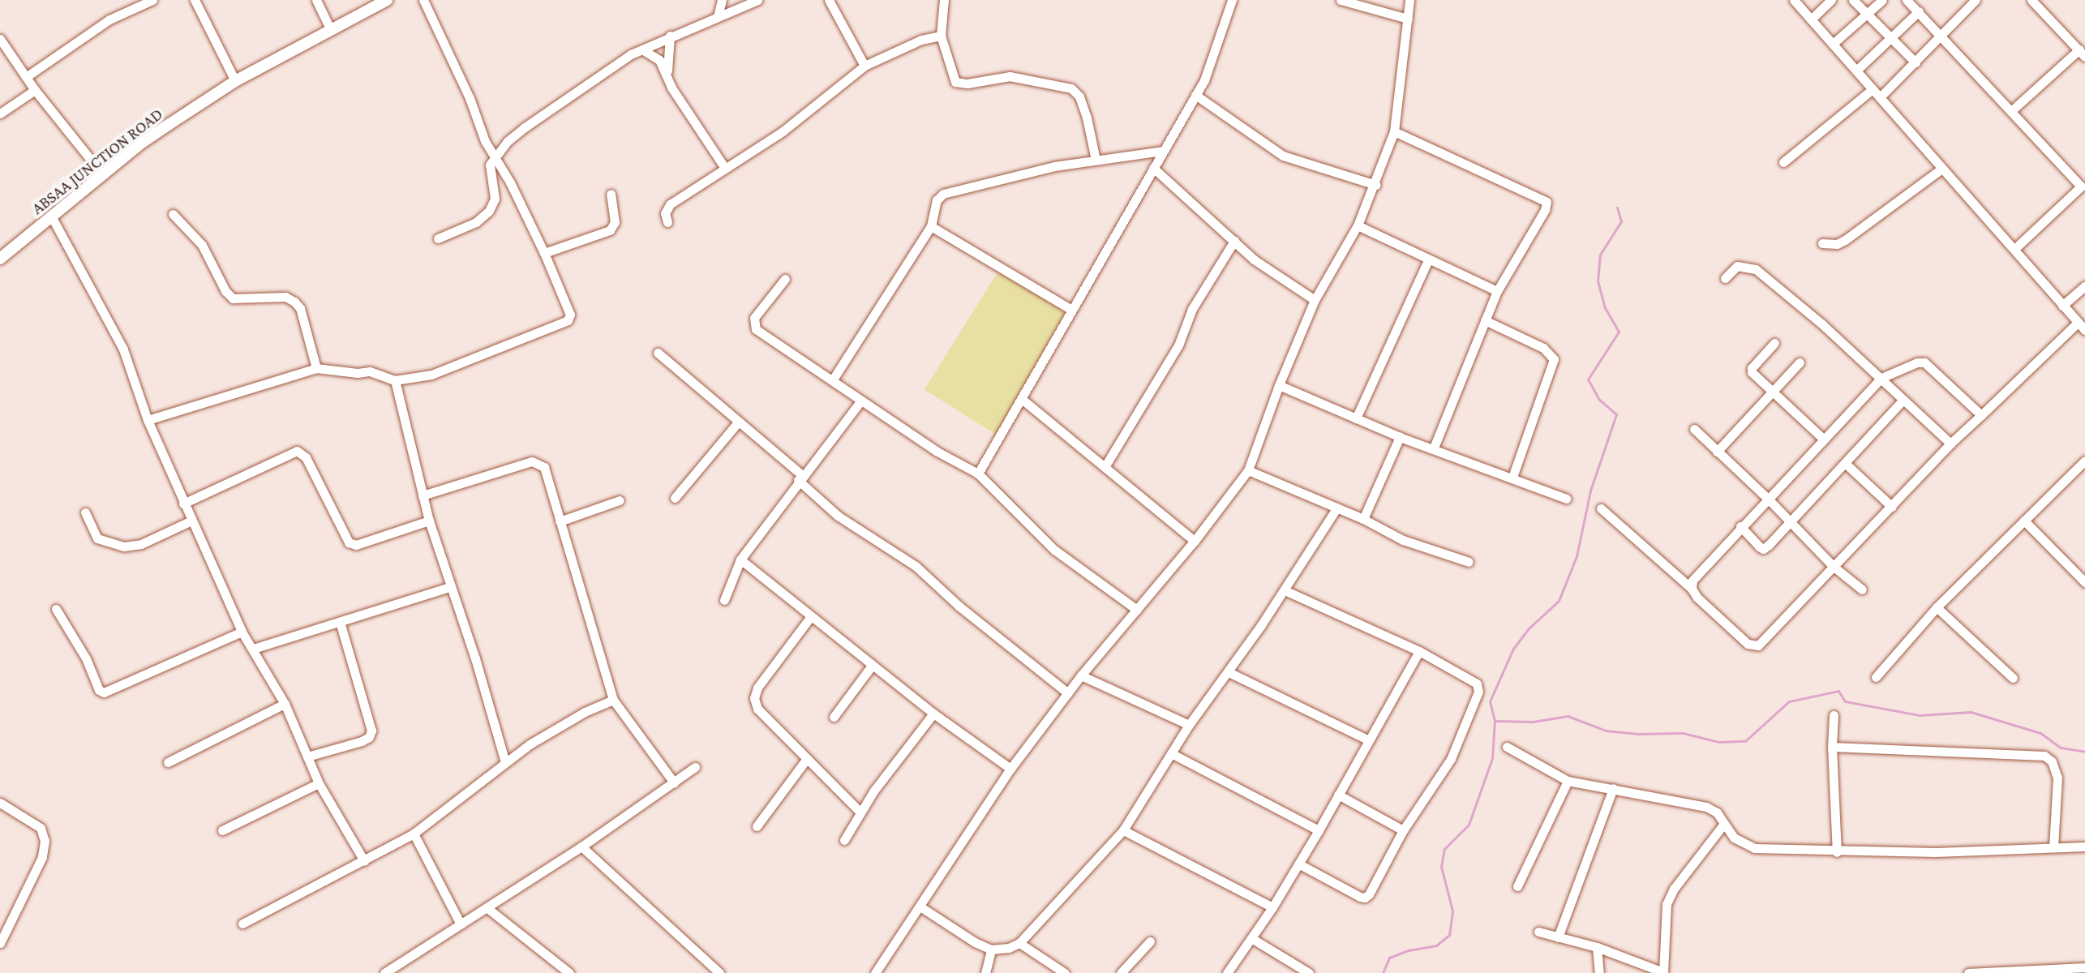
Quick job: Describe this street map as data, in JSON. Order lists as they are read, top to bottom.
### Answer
{
  "streets": {
    "street": ["ABSAA JUNCTION ROAD"]
  }
}
